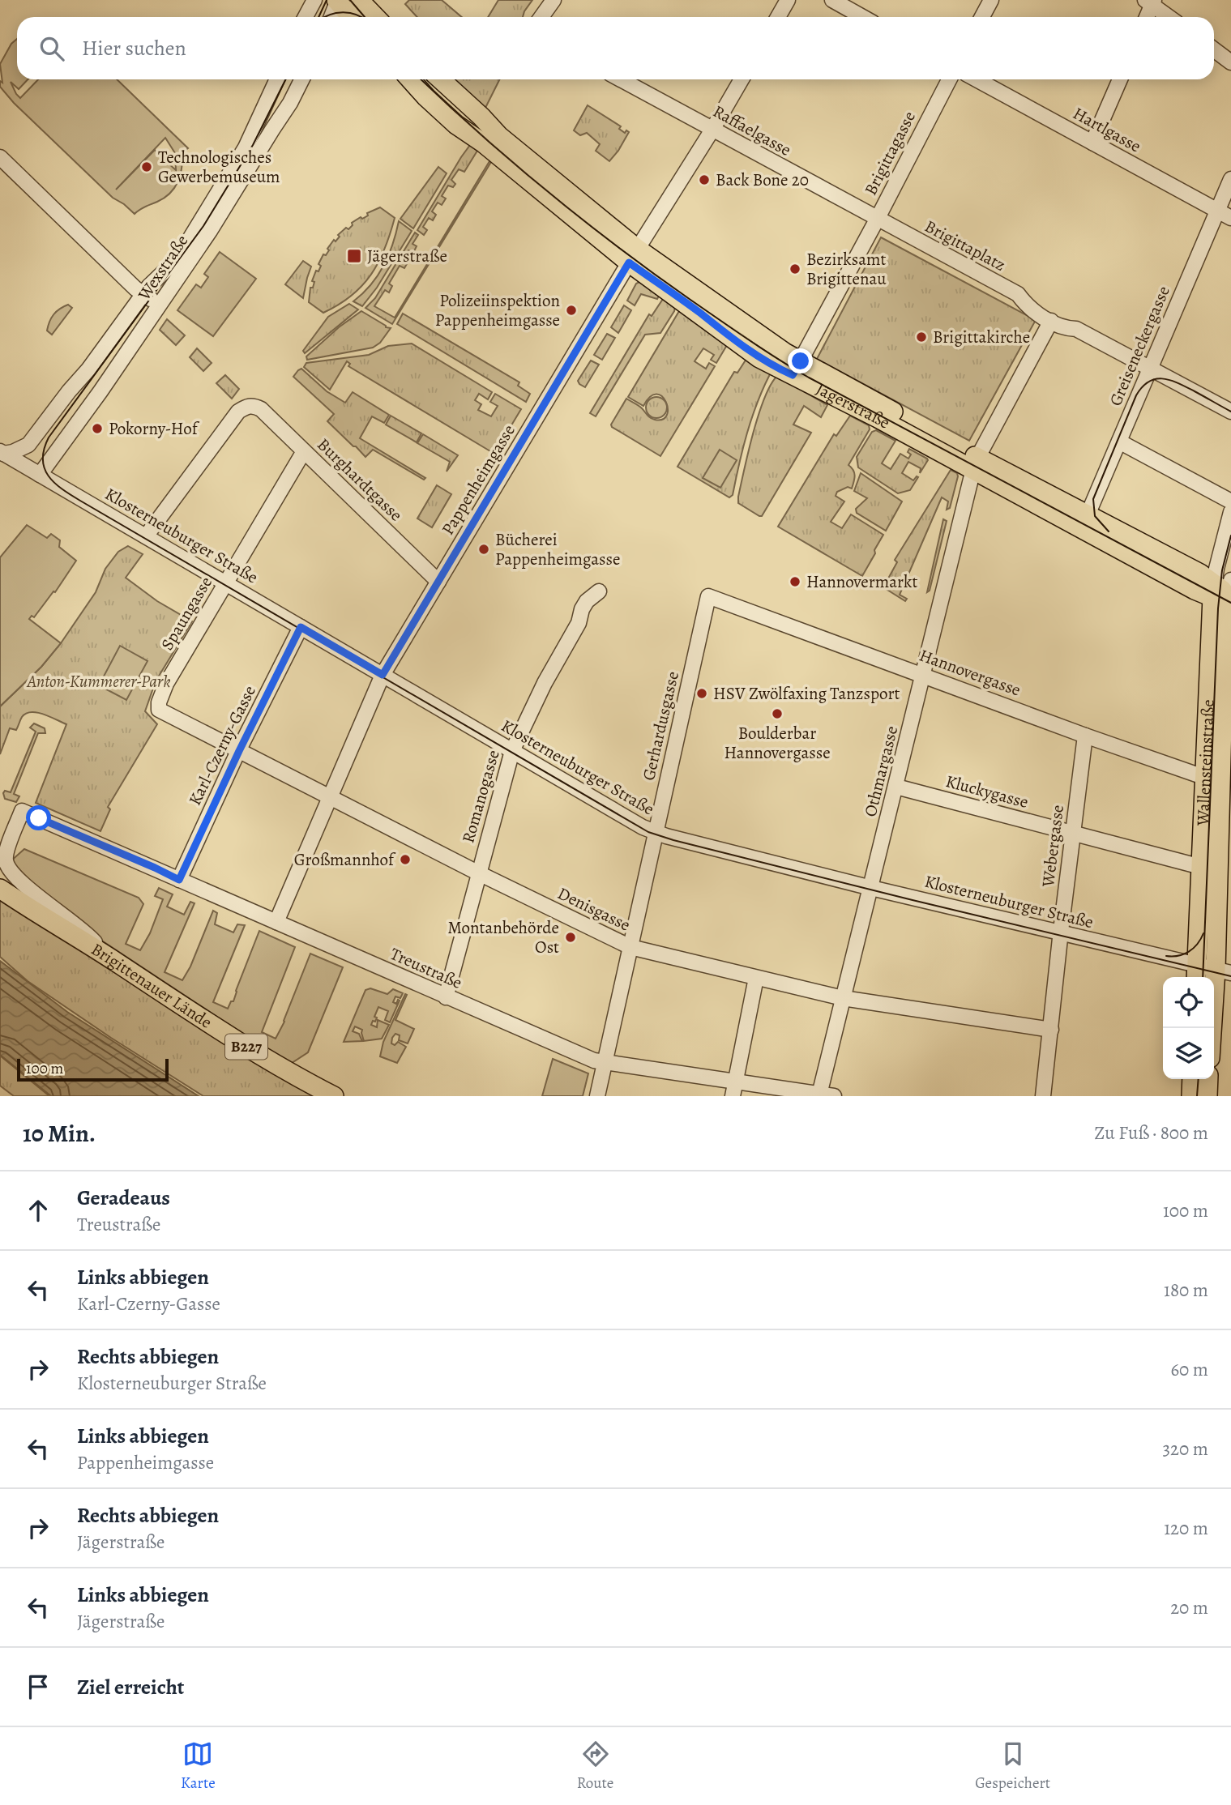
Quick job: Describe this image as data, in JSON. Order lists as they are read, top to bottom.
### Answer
{
  "streets": {
    "main road": [
      "Jägerstraße",
      "Wallensteinstraße",
      "Brigittenauer Lände",
      "B227"
    ],
    "street": [
      "Hartlgasse",
      "Raffaelgasse",
      "Brigittagasse",
      "Brigittaplatz",
      "Wexstraße",
      "Greiseneckergasse",
      "Burghardtgasse",
      "Pappenheimgasse",
      "Klosterneuburger Straße",
      "Spaungasse",
      "Hannovergasse",
      "Gerhardusgasse",
      "Karl-Czerny-Gasse",
      "Othmargasse",
      "Kluckygasse",
      "Romanogasse",
      "Webergasse",
      "Denisgasse",
      "Treustraße"
    ]
  },
  "crossings": [
    ["Hartlgasse", "Greiseneckergasse"],
    ["Raffaelgasse", "Brigittagasse"],
    ["Raffaelgasse", "Brigittaplatz"],
    ["Raffaelgasse", "Pappenheimgasse"],
    ["Brigittagasse", "Brigittaplatz"],
    ["Wexstraße", "Klosterneuburger Straße"],
    ["Greiseneckergasse", "Jägerstraße"],
    ["Jägerstraße", "Pappenheimgasse"],
    ["Jägerstraße", "Wallensteinstraße"],
    ["Jägerstraße", "Othmargasse"],
    ["Burghardtgasse", "Pappenheimgasse"],
    ["Burghardtgasse", "Klosterneuburger Straße"],
    ["Burghardtgasse", "Spaungasse"],
    ["Pappenheimgasse", "Klosterneuburger Straße"],
    ["Pappenheimgasse", "Denisgasse"],
    ["Pappenheimgasse", "Treustraße"],
    ["Klosterneuburger Straße", "Spaungasse"],
    ["Klosterneuburger Straße", "Gerhardusgasse"],
    ["Klosterneuburger Straße", "Karl-Czerny-Gasse"],
    ["Klosterneuburger Straße", "Wallensteinstraße"],
    ["Klosterneuburger Straße", "Othmargasse"],
    ["Klosterneuburger Straße", "Romanogasse"],
    ["Klosterneuburger Straße", "Webergasse"],
    ["Spaungasse", "Denisgasse"],
    ["Hannovergasse", "Gerhardusgasse"],
    ["Hannovergasse", "Wallensteinstraße"],
    ["Hannovergasse", "Othmargasse"],
    ["Hannovergasse", "Webergasse"],
    ["Gerhardusgasse", "Denisgasse"],
    ["Gerhardusgasse", "Treustraße"],
    ["Karl-Czerny-Gasse", "Denisgasse"],
    ["Karl-Czerny-Gasse", "Treustraße"],
    ["Wallensteinstraße", "Kluckygasse"],
    ["Othmargasse", "Kluckygasse"],
    ["Othmargasse", "Denisgasse"],
    ["Othmargasse", "Treustraße"],
    ["Kluckygasse", "Webergasse"],
    ["Romanogasse", "Denisgasse"],
    ["Romanogasse", "Treustraße"],
    ["Webergasse", "Denisgasse"],
    ["Treustraße", "Brigittenauer Lände"]
  ],
  "parks": ["Anton-Kummerer-Park"],
  "places": {
    "other": [
      "Technologisches Gewerbemuseum",
      "Back Bone 20",
      "Bezirksamt Brigittenau",
      "Polizeiinspektion Pappenheimgasse",
      "Brigittakirche",
      "Pokorny-Hof",
      "Bücherei Pappenheimgasse",
      "Hannovermarkt",
      "HSV Zwölfaxing Tanzsport",
      "Boulderbar Hannovergasse",
      "Großmannhof",
      "Montanbehörde Ost"
    ],
    "transit": ["Jägerstraße"]
  },
  "scale_bar": "100 m",
  "page": {
    "search": "Hier suchen",
    "scale": "100 m",
    "heading": ["10 Min.", "Zu Fuß · 800 m"],
    "list": [
      ["Geradeaus", "Treustraße", "100 m"],
      ["Links abbiegen", "Karl-Czerny-Gasse", "180 m"],
      ["Rechts abbiegen", "Klosterneuburger Straße", "60 m"],
      ["Links abbiegen", "Pappenheimgasse", "320 m"],
      ["Rechts abbiegen", "Jägerstraße", "120 m"],
      ["Links abbiegen", "Jägerstraße", "20 m"],
      "Ziel erreicht"
    ],
    "nav": ["Karte", "Route", "Gespeichert"]
  }
}
